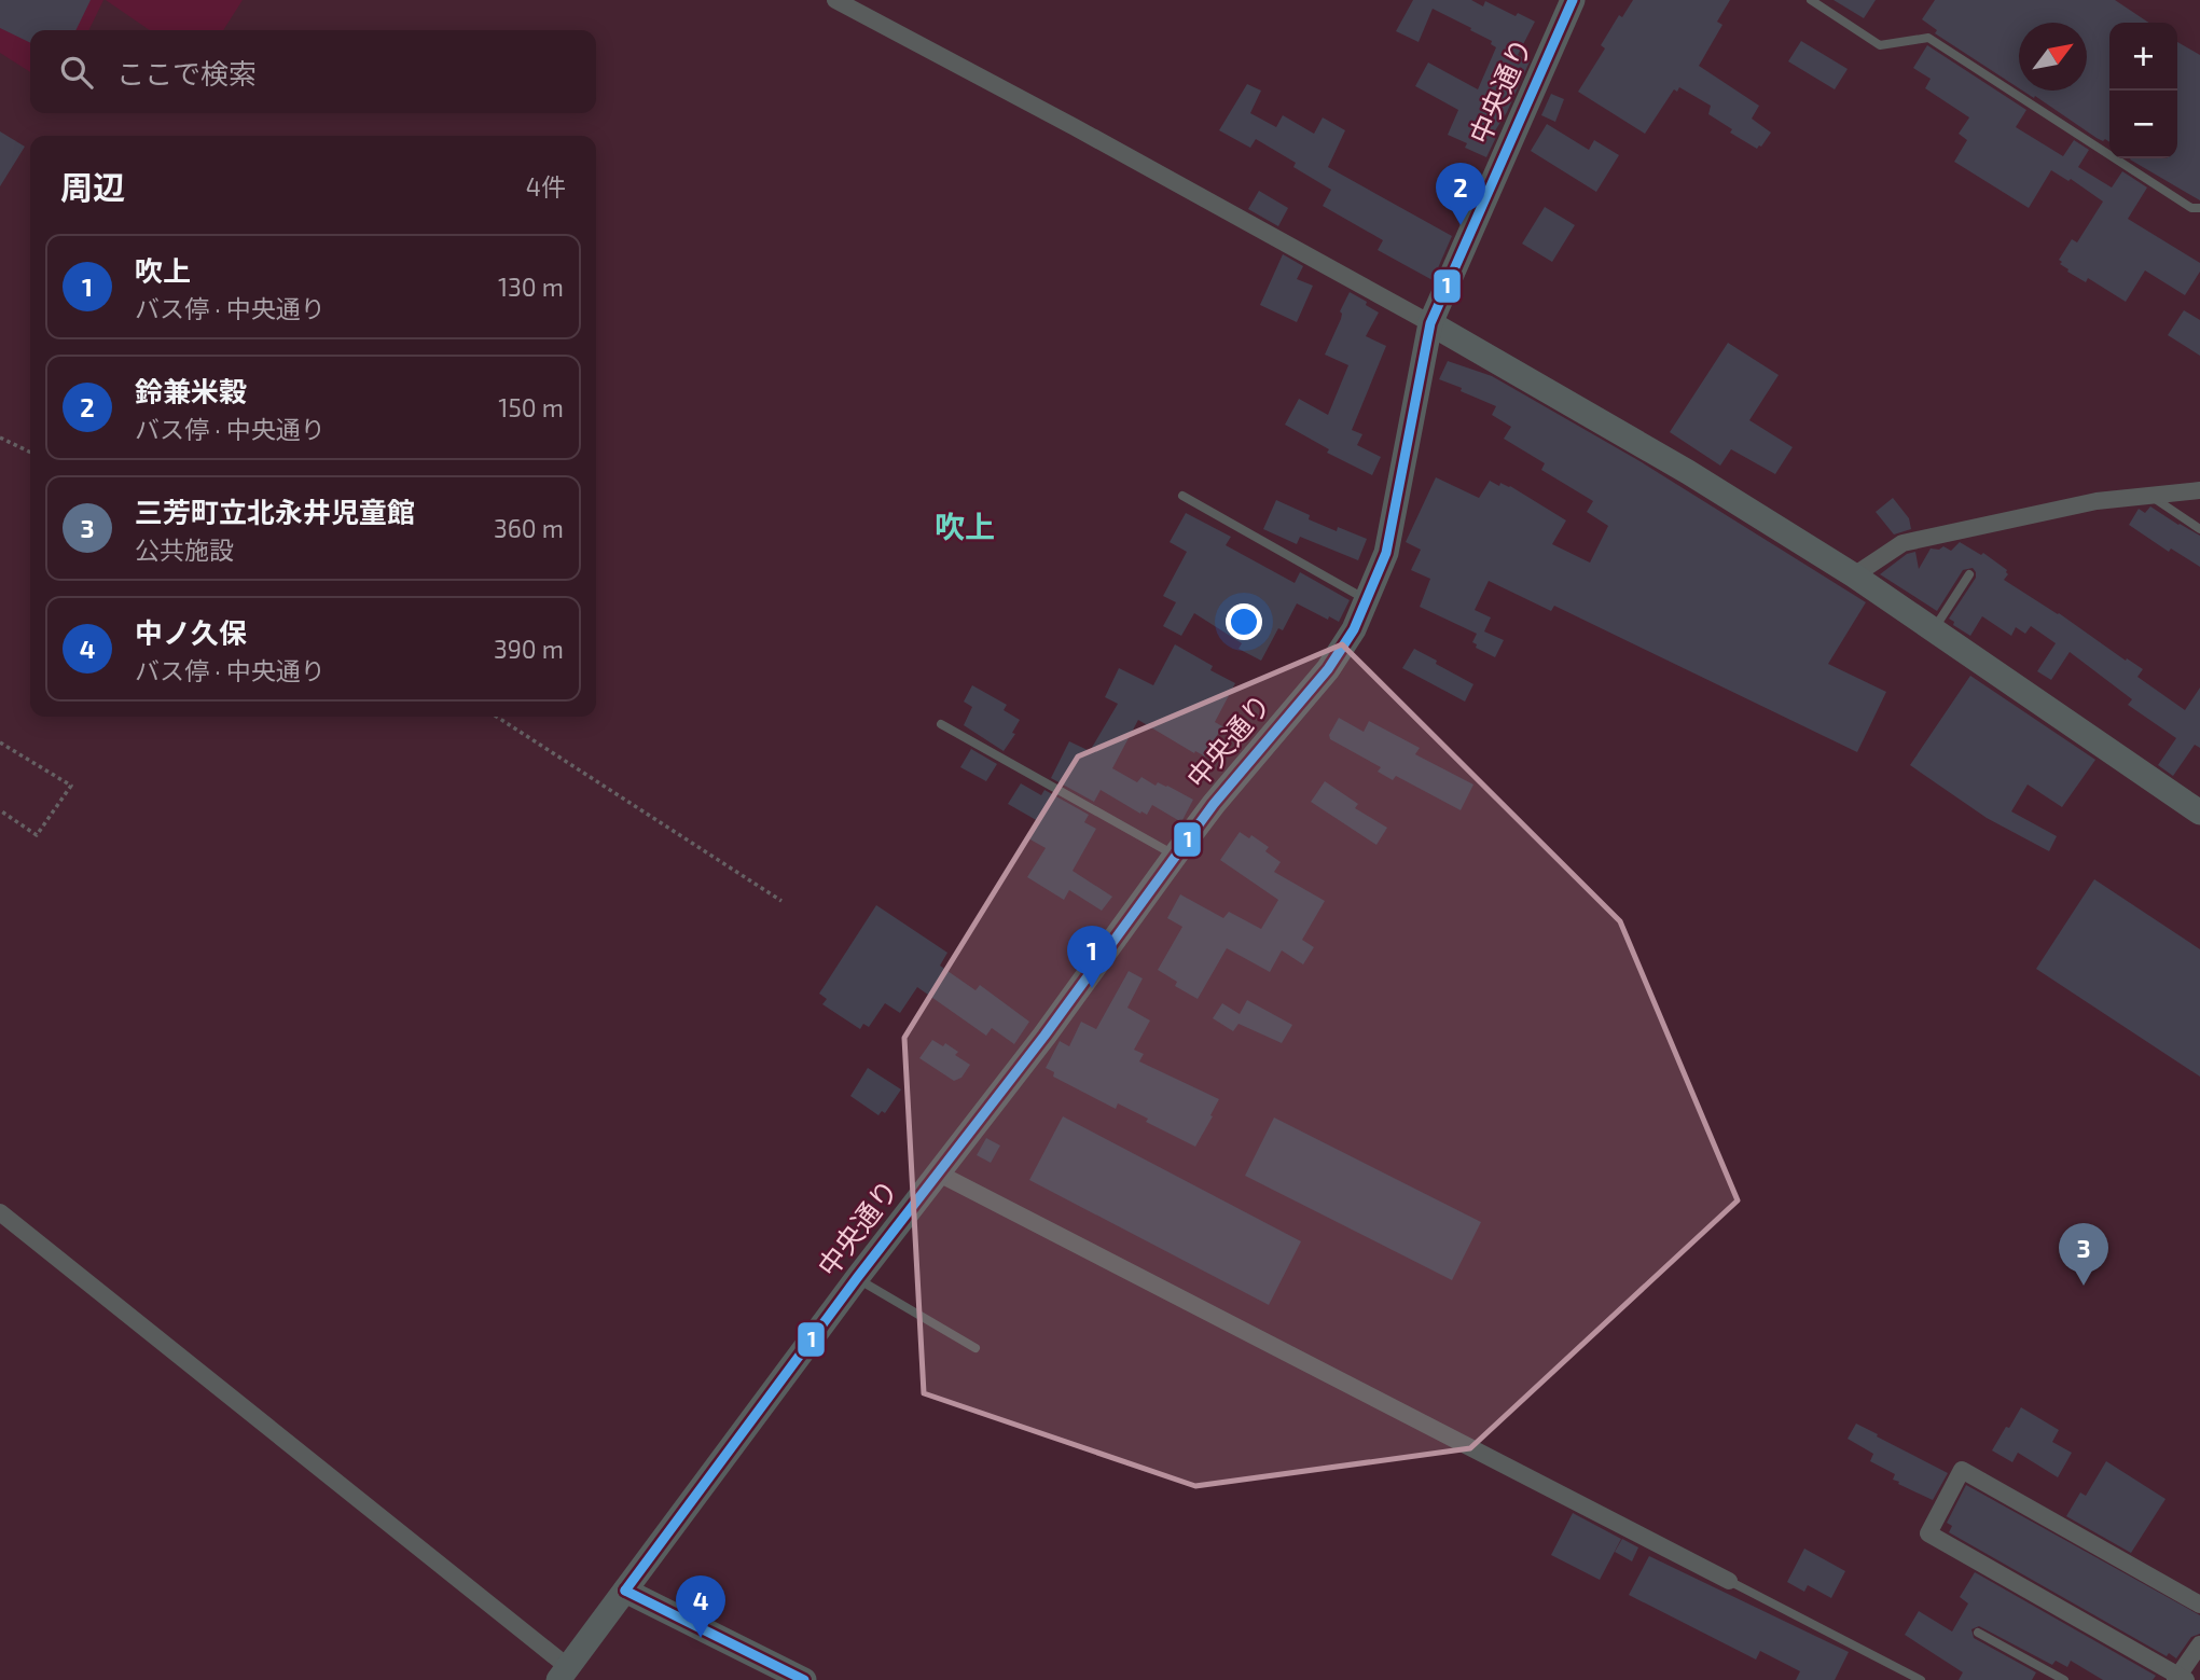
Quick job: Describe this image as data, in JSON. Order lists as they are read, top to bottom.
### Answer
{
  "streets": {
    "street": ["中央通り"]
  },
  "districts": ["吹上"],
  "lines": ["transit line 1"],
  "north": "top right",
  "page": {
    "map_buttons": ["+", "−"],
    "search": "ここで検索",
    "heading": ["周辺", "4件"],
    "pins": [
      "2",
      "1",
      "3",
      "4"
    ],
    "list": [
      {
        "mark": "1",
        "name": "吹上",
        "note": "バス停 · 中央通り",
        "value": "130 m"
      },
      {
        "mark": "2",
        "name": "鈴兼米穀",
        "note": "バス停 · 中央通り",
        "value": "150 m"
      },
      {
        "mark": "3",
        "name": "三芳町立北永井児童館",
        "note": "公共施設",
        "value": "360 m"
      },
      {
        "mark": "4",
        "name": "中ノ久保",
        "note": "バス停 · 中央通り",
        "value": "390 m"
      }
    ]
  }
}
